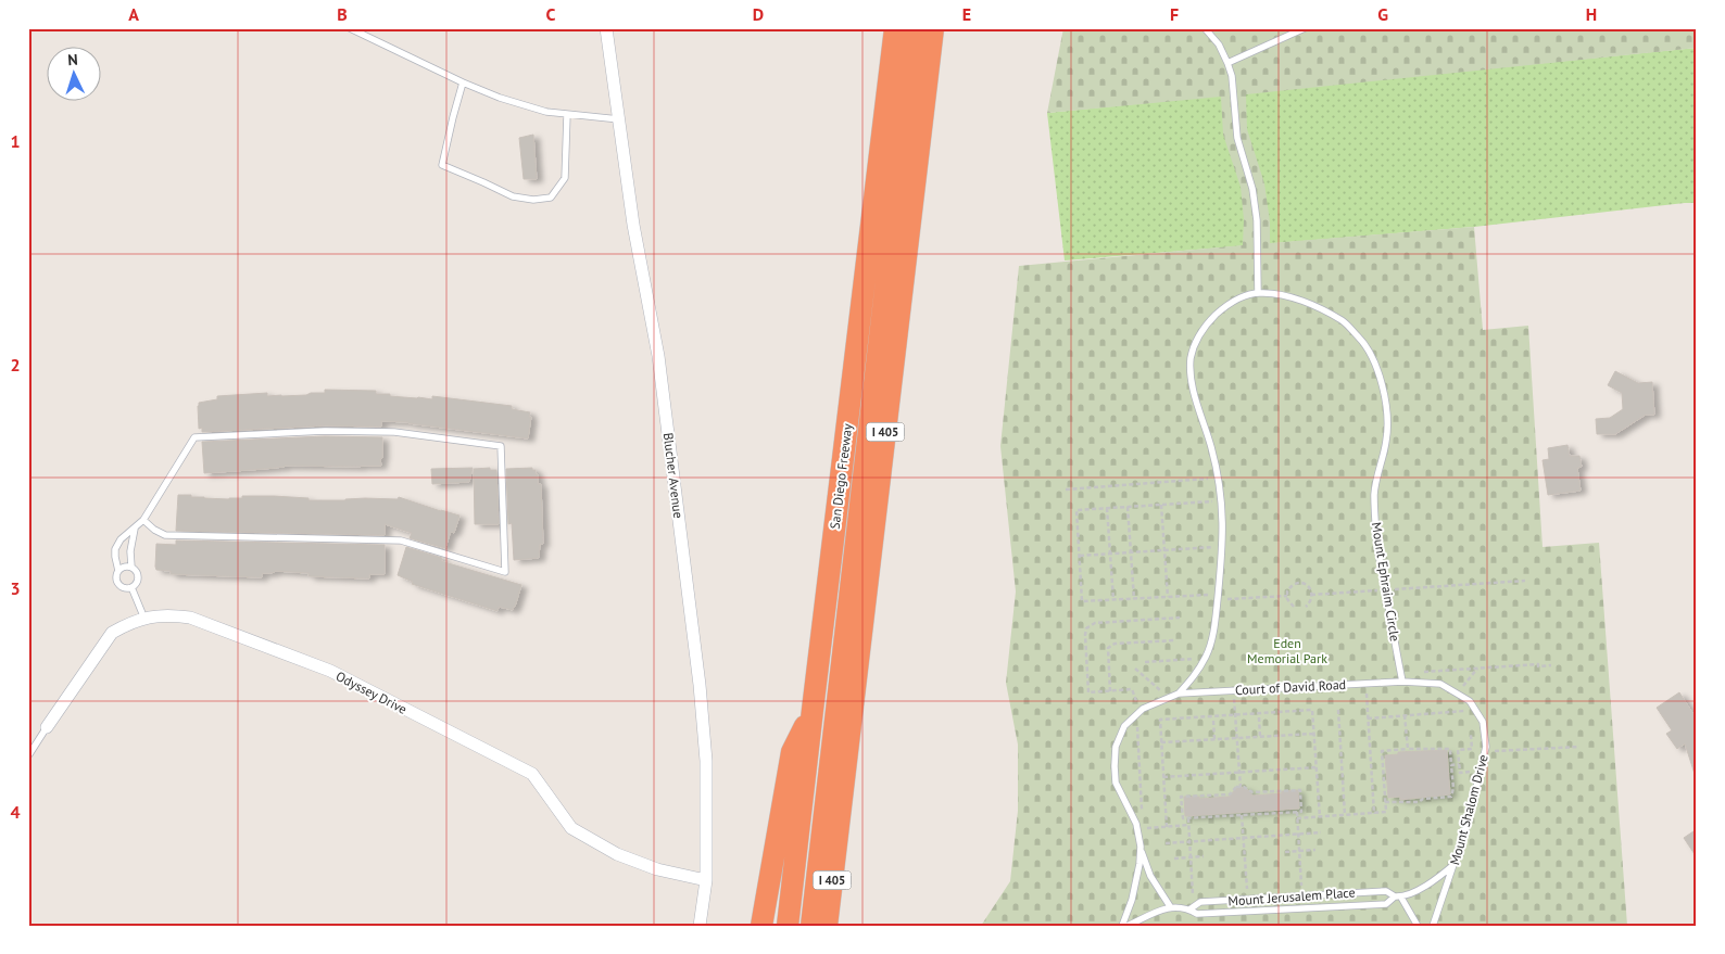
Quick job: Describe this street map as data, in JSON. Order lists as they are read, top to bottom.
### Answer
{
  "streets": {
    "highway": ["I 405", "San Diego Freeway"],
    "street": ["Blucher Avenue", "Odyssey Drive"],
    "lane": [
      "Mount Ephraim Circle",
      "Court of David Road",
      "Mount Shalom Drive",
      "Mount Jerusalem Place"
    ]
  },
  "crossings": [
    ["Blucher Avenue", "Odyssey Drive"],
    ["Mount Ephraim Circle", "Court of David Road"],
    ["Mount Ephraim Circle", "Mount Shalom Drive"],
    ["Court of David Road", "Mount Shalom Drive"],
    ["Mount Shalom Drive", "Mount Jerusalem Place"]
  ],
  "parks": ["Eden Memorial Park"],
  "north": "top",
  "grid": {
    "columns": [
      "A",
      "B",
      "C",
      "D",
      "E",
      "F",
      "G",
      "H"
    ],
    "rows": [
      "1",
      "2",
      "3",
      "4"
    ]
  }
}
